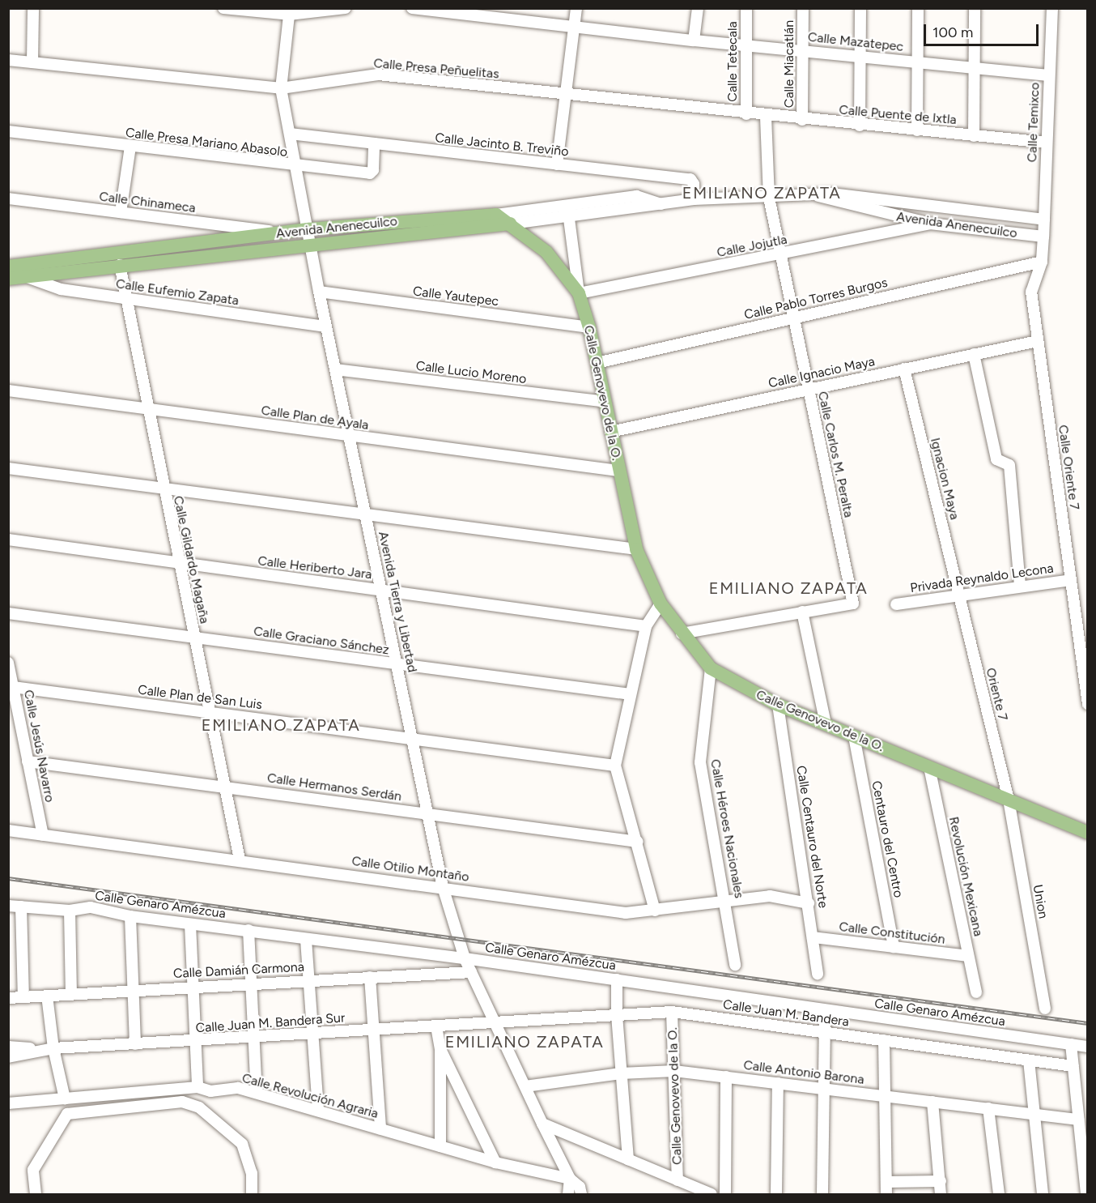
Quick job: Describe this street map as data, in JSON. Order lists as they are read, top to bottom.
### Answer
{
  "streets": {
    "main road": ["Avenida Anenecuilco", "Calle Genovevo de la O."],
    "street": [
      "Calle Mazatepec",
      "Calle Tetecala",
      "Calle Miacatlán",
      "Calle Presa Peñuelitas",
      "Calle Puente de Ixtla",
      "Calle Temixco",
      "Calle Presa Mariano Abasolo",
      "Calle Jacinto B. Treviño",
      "Calle Chinameca",
      "Calle Jojutla",
      "Calle Eufemio Zapata",
      "Calle Yautepec",
      "Calle Pablo Torres Burgos",
      "Calle Lucio Moreno",
      "Calle Ignacio Maya",
      "Calle Plan de Ayala",
      "Calle Carlos M. Peralta",
      "Calle Oriente 7",
      "Ignacion Maya",
      "Calle Gildardo Magaña",
      "Calle Heriberto Jara",
      "Privada Reynaldo Lecona",
      "Avenida Tierra y Libertad",
      "Calle Graciano Sánchez",
      "Oriente 7",
      "Calle Plan de San Luis",
      "Calle Jesús Navarro",
      "Calle Hermanos Serdán",
      "Calle Héroes Nacionales",
      "Calle Centauro del Norte",
      "Centauro del Centro",
      "Calle Otilio Montaño",
      "Revolución Mexicana",
      "Union",
      "Calle Genaro Amézcua",
      "Calle Constitución",
      "Calle Damián Carmona",
      "Calle Juan M. Bandera",
      "Calle Juan M. Bandera Sur",
      "Calle Antonio Barona",
      "Calle Revolución Agraria"
    ]
  },
  "crossings": [
    ["Calle Mazatepec", "Calle Tetecala"],
    ["Calle Mazatepec", "Calle Miacatlán"],
    ["Calle Mazatepec", "Calle Temixco"],
    ["Calle Tetecala", "Calle Presa Peñuelitas"],
    ["Calle Tetecala", "Calle Puente de Ixtla"],
    ["Calle Miacatlán", "Calle Puente de Ixtla"],
    ["Calle Presa Peñuelitas", "Calle Puente de Ixtla"],
    ["Calle Presa Peñuelitas", "Avenida Tierra y Libertad"],
    ["Calle Puente de Ixtla", "Calle Temixco"],
    ["Calle Puente de Ixtla", "Calle Carlos M. Peralta"],
    ["Calle Temixco", "Avenida Anenecuilco"],
    ["Calle Temixco", "Calle Oriente 7"],
    ["Calle Presa Mariano Abasolo", "Calle Jacinto B. Treviño"],
    ["Calle Presa Mariano Abasolo", "Avenida Tierra y Libertad"],
    ["Calle Jacinto B. Treviño", "Avenida Anenecuilco"],
    ["Calle Jacinto B. Treviño", "Avenida Tierra y Libertad"],
    ["Calle Chinameca", "Avenida Anenecuilco"],
    ["Avenida Anenecuilco", "Calle Jojutla"],
    ["Avenida Anenecuilco", "Calle Eufemio Zapata"],
    ["Avenida Anenecuilco", "Calle Genovevo de la O."],
    ["Avenida Anenecuilco", "Calle Carlos M. Peralta"],
    ["Avenida Anenecuilco", "Calle Oriente 7"],
    ["Avenida Anenecuilco", "Calle Gildardo Magaña"],
    ["Avenida Anenecuilco", "Avenida Tierra y Libertad"],
    ["Calle Jojutla", "Calle Genovevo de la O."],
    ["Calle Jojutla", "Calle Carlos M. Peralta"],
    ["Calle Eufemio Zapata", "Calle Gildardo Magaña"],
    ["Calle Eufemio Zapata", "Avenida Tierra y Libertad"],
    ["Calle Yautepec", "Calle Genovevo de la O."],
    ["Calle Yautepec", "Avenida Tierra y Libertad"],
    ["Calle Pablo Torres Burgos", "Calle Genovevo de la O."],
    ["Calle Pablo Torres Burgos", "Calle Carlos M. Peralta"],
    ["Calle Pablo Torres Burgos", "Calle Oriente 7"],
    ["Calle Lucio Moreno", "Calle Genovevo de la O."],
    ["Calle Lucio Moreno", "Avenida Tierra y Libertad"],
    ["Calle Ignacio Maya", "Calle Genovevo de la O."],
    ["Calle Ignacio Maya", "Calle Carlos M. Peralta"],
    ["Calle Ignacio Maya", "Calle Oriente 7"],
    ["Calle Ignacio Maya", "Ignacion Maya"],
    ["Calle Genovevo de la O.", "Calle Plan de Ayala"],
    ["Calle Genovevo de la O.", "Oriente 7"],
    ["Calle Genovevo de la O.", "Calle Héroes Nacionales"],
    ["Calle Genovevo de la O.", "Calle Centauro del Norte"],
    ["Calle Genovevo de la O.", "Centauro del Centro"],
    ["Calle Genovevo de la O.", "Revolución Mexicana"],
    ["Calle Genovevo de la O.", "Union"],
    ["Calle Genovevo de la O.", "Calle Juan M. Bandera"],
    ["Calle Genovevo de la O.", "Calle Antonio Barona"],
    ["Calle Plan de Ayala", "Calle Gildardo Magaña"],
    ["Calle Plan de Ayala", "Avenida Tierra y Libertad"],
    ["Calle Oriente 7", "Privada Reynaldo Lecona"],
    ["Ignacion Maya", "Privada Reynaldo Lecona"],
    ["Ignacion Maya", "Oriente 7"],
    ["Calle Gildardo Magaña", "Calle Heriberto Jara"],
    ["Calle Gildardo Magaña", "Calle Graciano Sánchez"],
    ["Calle Gildardo Magaña", "Calle Plan de San Luis"],
    ["Calle Gildardo Magaña", "Calle Hermanos Serdán"],
    ["Calle Gildardo Magaña", "Calle Otilio Montaño"],
    ["Calle Heriberto Jara", "Avenida Tierra y Libertad"],
    ["Privada Reynaldo Lecona", "Oriente 7"],
    ["Avenida Tierra y Libertad", "Calle Graciano Sánchez"],
    ["Avenida Tierra y Libertad", "Calle Plan de San Luis"],
    ["Avenida Tierra y Libertad", "Calle Hermanos Serdán"],
    ["Avenida Tierra y Libertad", "Calle Otilio Montaño"],
    ["Avenida Tierra y Libertad", "Calle Genaro Amézcua"],
    ["Avenida Tierra y Libertad", "Calle Damián Carmona"],
    ["Avenida Tierra y Libertad", "Calle Juan M. Bandera"],
    ["Avenida Tierra y Libertad", "Calle Juan M. Bandera Sur"],
    ["Avenida Tierra y Libertad", "Calle Antonio Barona"],
    ["Avenida Tierra y Libertad", "Calle Revolución Agraria"],
    ["Oriente 7", "Union"],
    ["Calle Plan de San Luis", "Calle Jesús Navarro"],
    ["Calle Jesús Navarro", "Calle Hermanos Serdán"],
    ["Calle Jesús Navarro", "Calle Otilio Montaño"],
    ["Calle Héroes Nacionales", "Calle Otilio Montaño"],
    ["Calle Centauro del Norte", "Calle Otilio Montaño"],
    ["Calle Centauro del Norte", "Calle Constitución"],
    ["Centauro del Centro", "Calle Constitución"],
    ["Revolución Mexicana", "Calle Constitución"],
    ["Calle Juan M. Bandera", "Calle Juan M. Bandera Sur"]
  ],
  "districts": [
    "EMILIANO ZAPATA",
    "EMILIANO ZAPATA",
    "EMILIANO ZAPATA",
    "EMILIANO ZAPATA"
  ],
  "scale_bar": "100 m"
}
